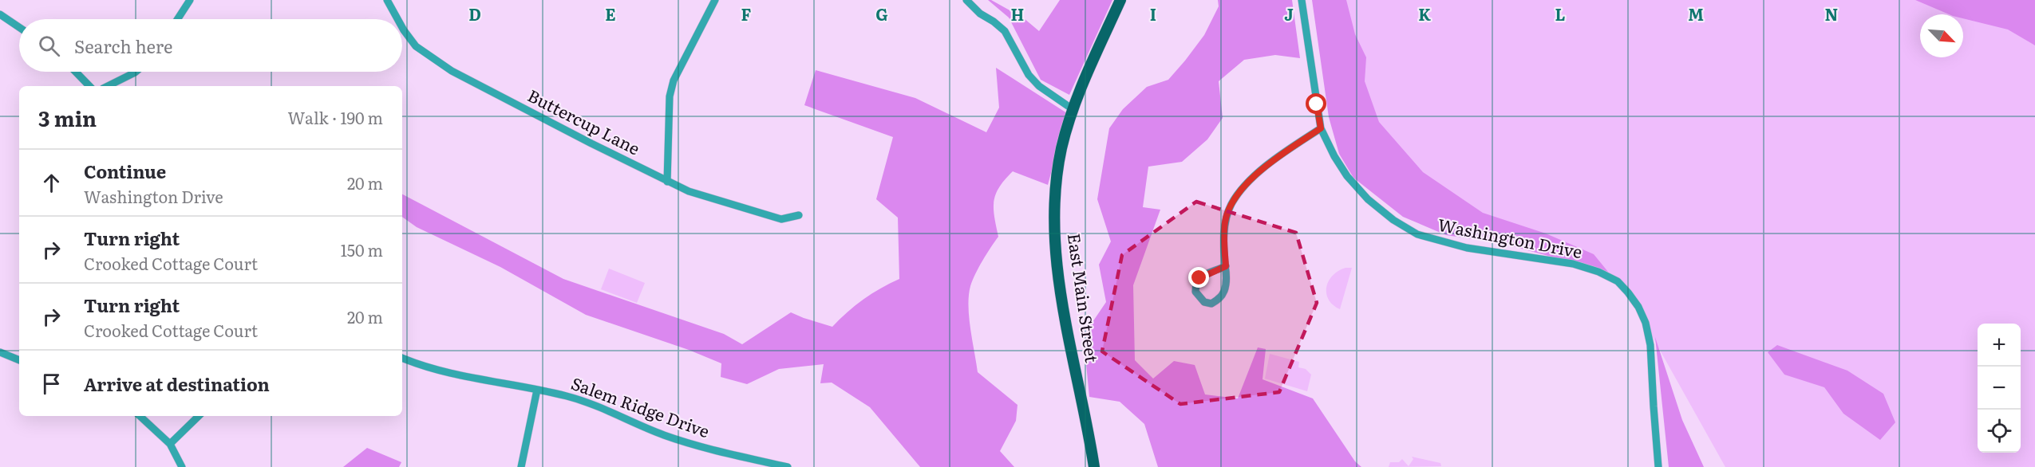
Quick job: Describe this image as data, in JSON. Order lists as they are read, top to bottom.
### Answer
{
  "streets": {
    "main road": ["East Main Street"],
    "street": ["Buttercup Lane", "Washington Drive", "Salem Ridge Drive"]
  },
  "north": "bottom right",
  "page": {
    "search": "Search here",
    "heading": ["3 min", "Walk · 190 m"],
    "list": [
      ["Continue", "Washington Drive", "20 m"],
      ["Turn right", "Crooked Cottage Court", "150 m"],
      ["Turn right", "Crooked Cottage Court", "20 m"],
      "Arrive at destination"
    ],
    "map_buttons": ["+", "−"]
  },
  "grid": {
    "columns": [
      "D",
      "E",
      "F",
      "G",
      "H",
      "I",
      "J",
      "K",
      "L",
      "M",
      "N"
    ]
  }
}
